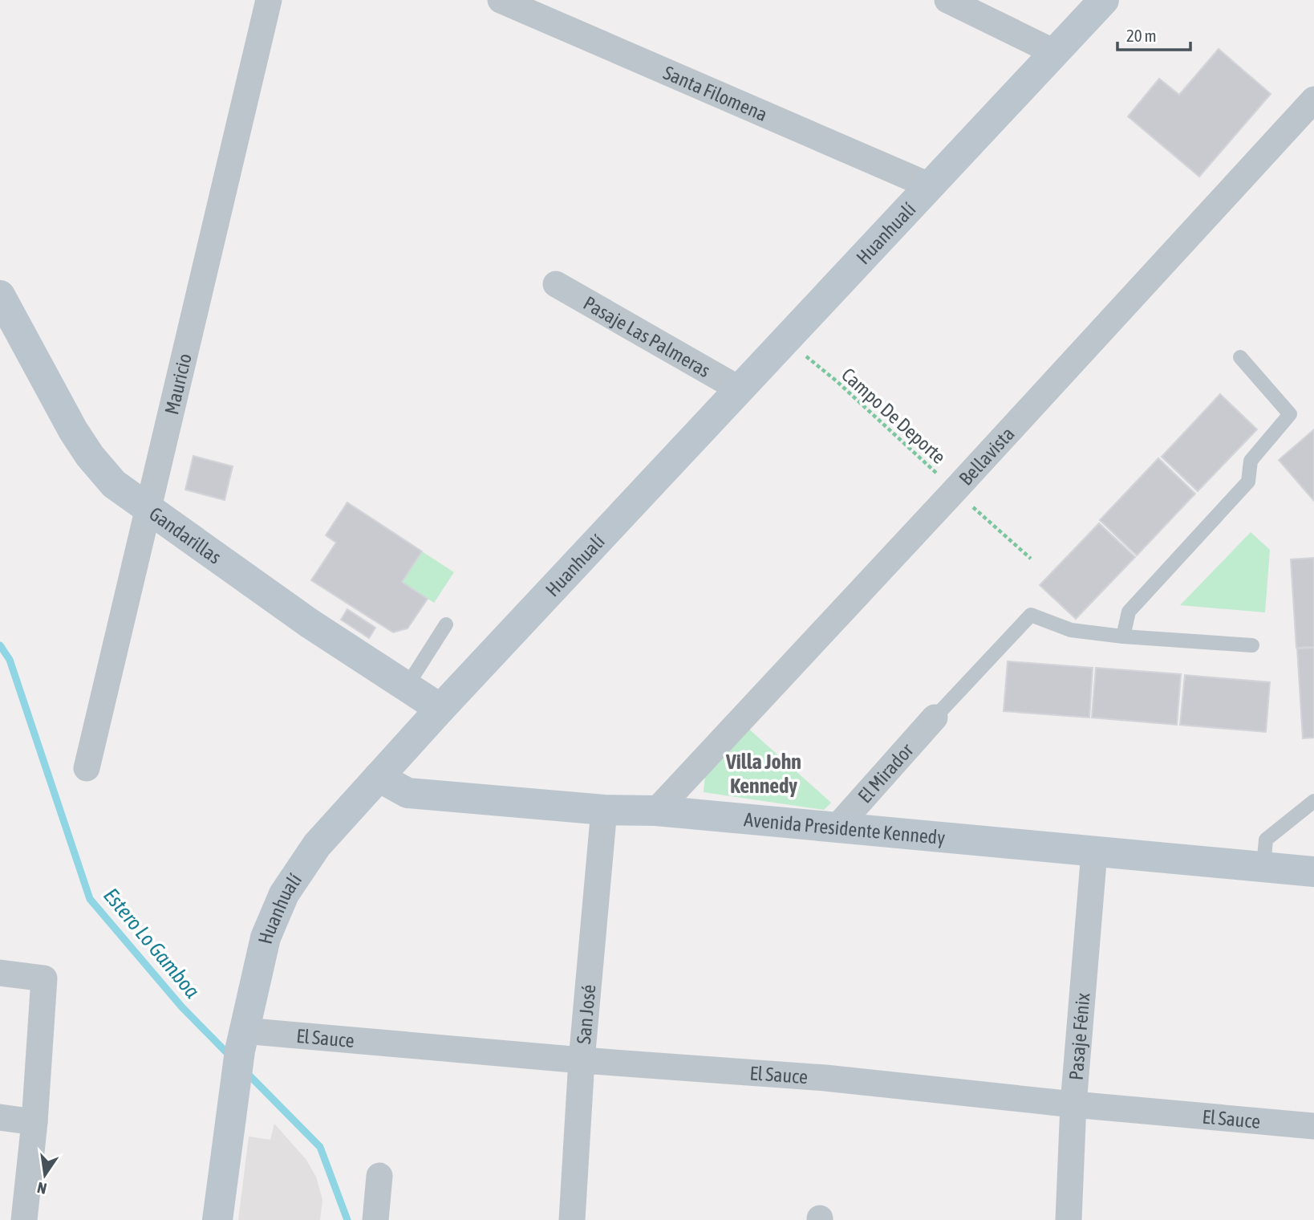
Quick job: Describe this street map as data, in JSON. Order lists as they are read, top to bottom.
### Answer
{
  "streets": {
    "street": [
      "Santa Filomena",
      "Huanhualí",
      "Pasaje Las Palmeras",
      "Mauricio",
      "Bellavista",
      "Gandarillas",
      "El Mirador",
      "Avenida Presidente Kennedy",
      "San José",
      "Pasaje Fénix",
      "El Sauce"
    ],
    "path": ["Campo De Deporte"]
  },
  "crossings": [
    ["Santa Filomena", "Huanhualí"],
    ["Huanhualí", "Pasaje Las Palmeras"],
    ["Huanhualí", "Campo De Deporte"],
    ["Huanhualí", "Gandarillas"],
    ["Huanhualí", "Avenida Presidente Kennedy"],
    ["Huanhualí", "El Sauce"],
    ["Mauricio", "Gandarillas"],
    ["Campo De Deporte", "Bellavista"],
    ["Bellavista", "Avenida Presidente Kennedy"],
    ["El Mirador", "Avenida Presidente Kennedy"],
    ["Avenida Presidente Kennedy", "San José"],
    ["Avenida Presidente Kennedy", "Pasaje Fénix"],
    ["San José", "El Sauce"],
    ["Pasaje Fénix", "El Sauce"]
  ],
  "districts": ["Villa John Kennedy"],
  "water": ["Estero Lo Gamboa"],
  "scale_bar": "20 m",
  "north": "bottom"
}
